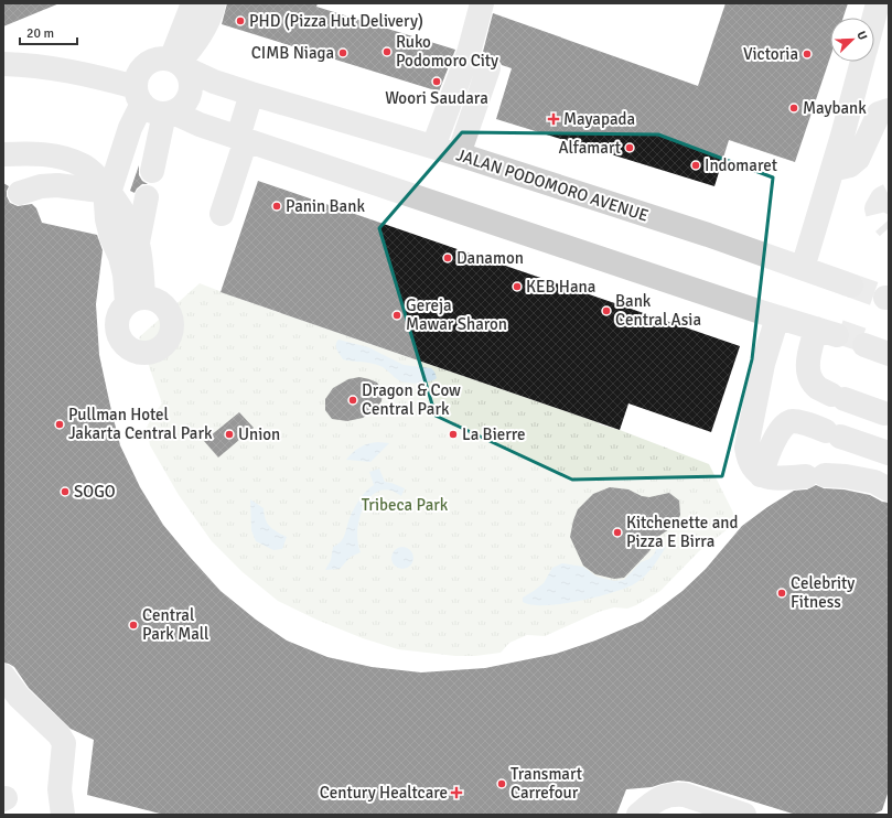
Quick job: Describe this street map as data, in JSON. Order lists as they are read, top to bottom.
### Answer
{
  "streets": {
    "street": ["JALAN PODOMORO AVENUE"]
  },
  "parks": ["Tribeca Park"],
  "places": {
    "other": [
      "PHD (Pizza Hut Delivery)",
      "Ruko Podomoro City",
      "CIMB Niaga",
      "Victoria",
      "Woori Saudara",
      "Maybank",
      "Alfamart",
      "Indomaret",
      "Panin Bank",
      "Danamon",
      "KEB Hana",
      "Bank Central Asia",
      "Gereja Mawar Sharon",
      "Dragon & Cow Central Park",
      "Pullman Hotel Jakarta Central Park",
      "Union",
      "La Bierre",
      "SOGO",
      "Kitchenette and Pizza E Birra",
      "Celebrity Fitness",
      "Central Park Mall",
      "Transmart Carrefour"
    ],
    "health": ["Mayapada", "Century Healtcare"]
  },
  "scale_bar": "20 m",
  "north": "top right"
}
